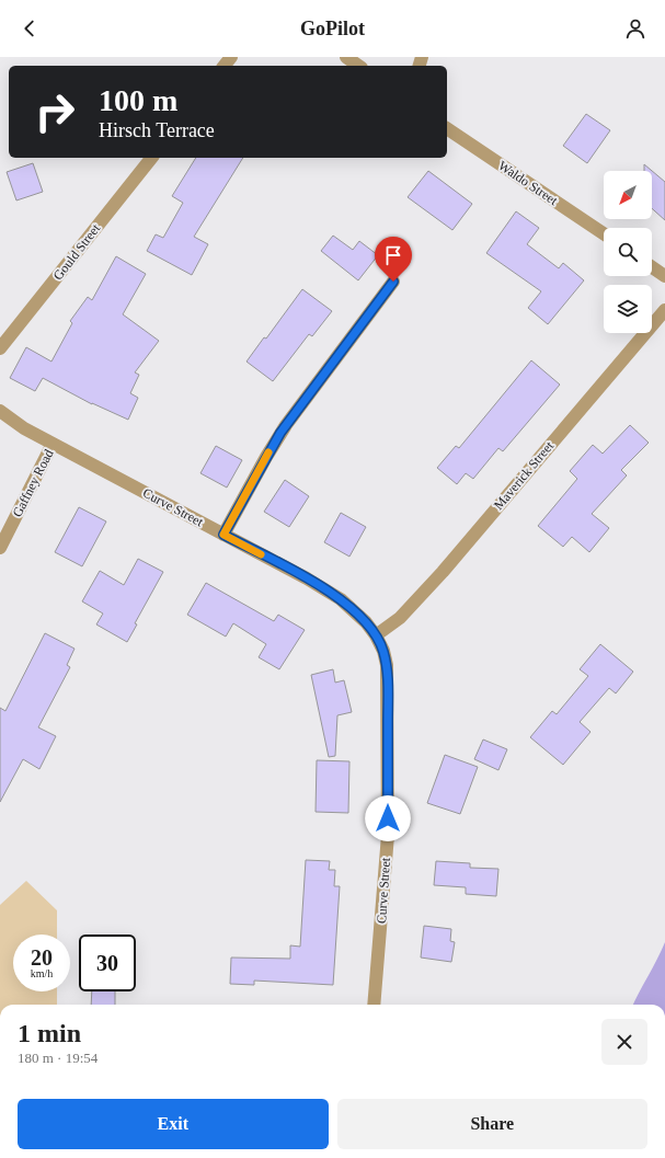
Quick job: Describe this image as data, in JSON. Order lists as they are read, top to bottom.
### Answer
{
  "streets": {
    "street": [
      "Waldo Street",
      "Gould Street",
      "Maverick Street",
      "Gaffney Road",
      "Curve Street"
    ]
  },
  "crossings": [
    ["Maverick Street", "Curve Street"],
    ["Gaffney Road", "Curve Street"]
  ],
  "north": "bottom left",
  "page": {
    "header": "GoPilot",
    "turn": ["100 m", "Hirsch Terrace"],
    "speed": "20 km/h",
    "limit": "30",
    "heading": ["1 min", "180 m · 19:54"],
    "buttons": ["Exit", "Share"]
  }
}
